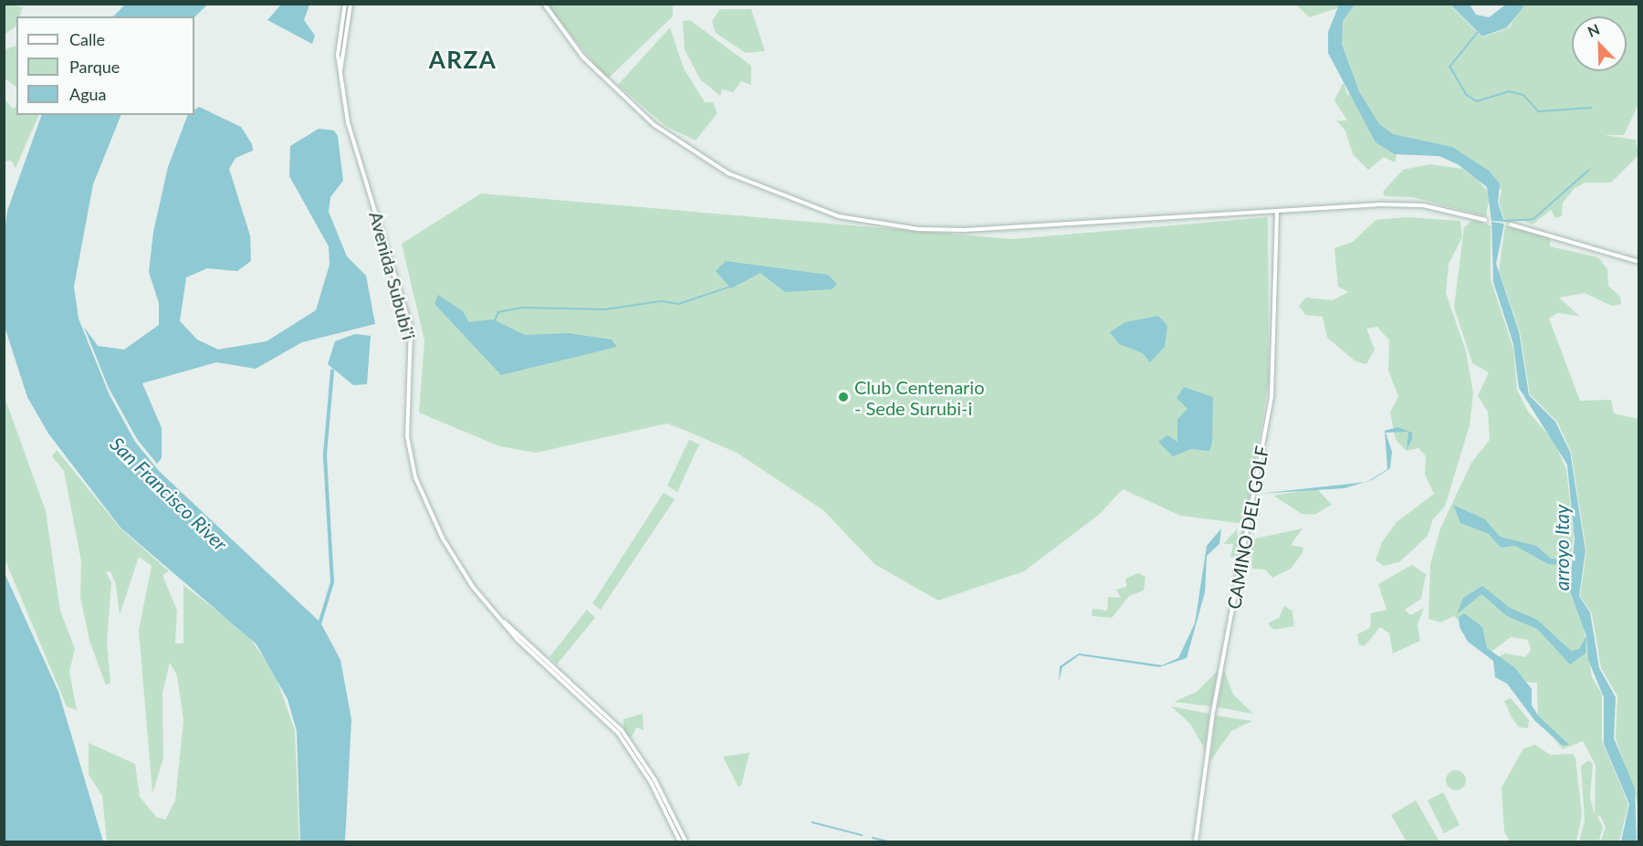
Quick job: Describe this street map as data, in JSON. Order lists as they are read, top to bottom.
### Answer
{
  "streets": {
    "street": ["Avenida Sububi'i", "CAMINO DEL GOLF"]
  },
  "districts": ["ARZA"],
  "water": ["San Francisco River", "arroyo Itay"],
  "places": ["Club Centenario - Sede Surubi-i"],
  "legend": ["Calle", "Parque", "Agua"],
  "north": "top left"
}
